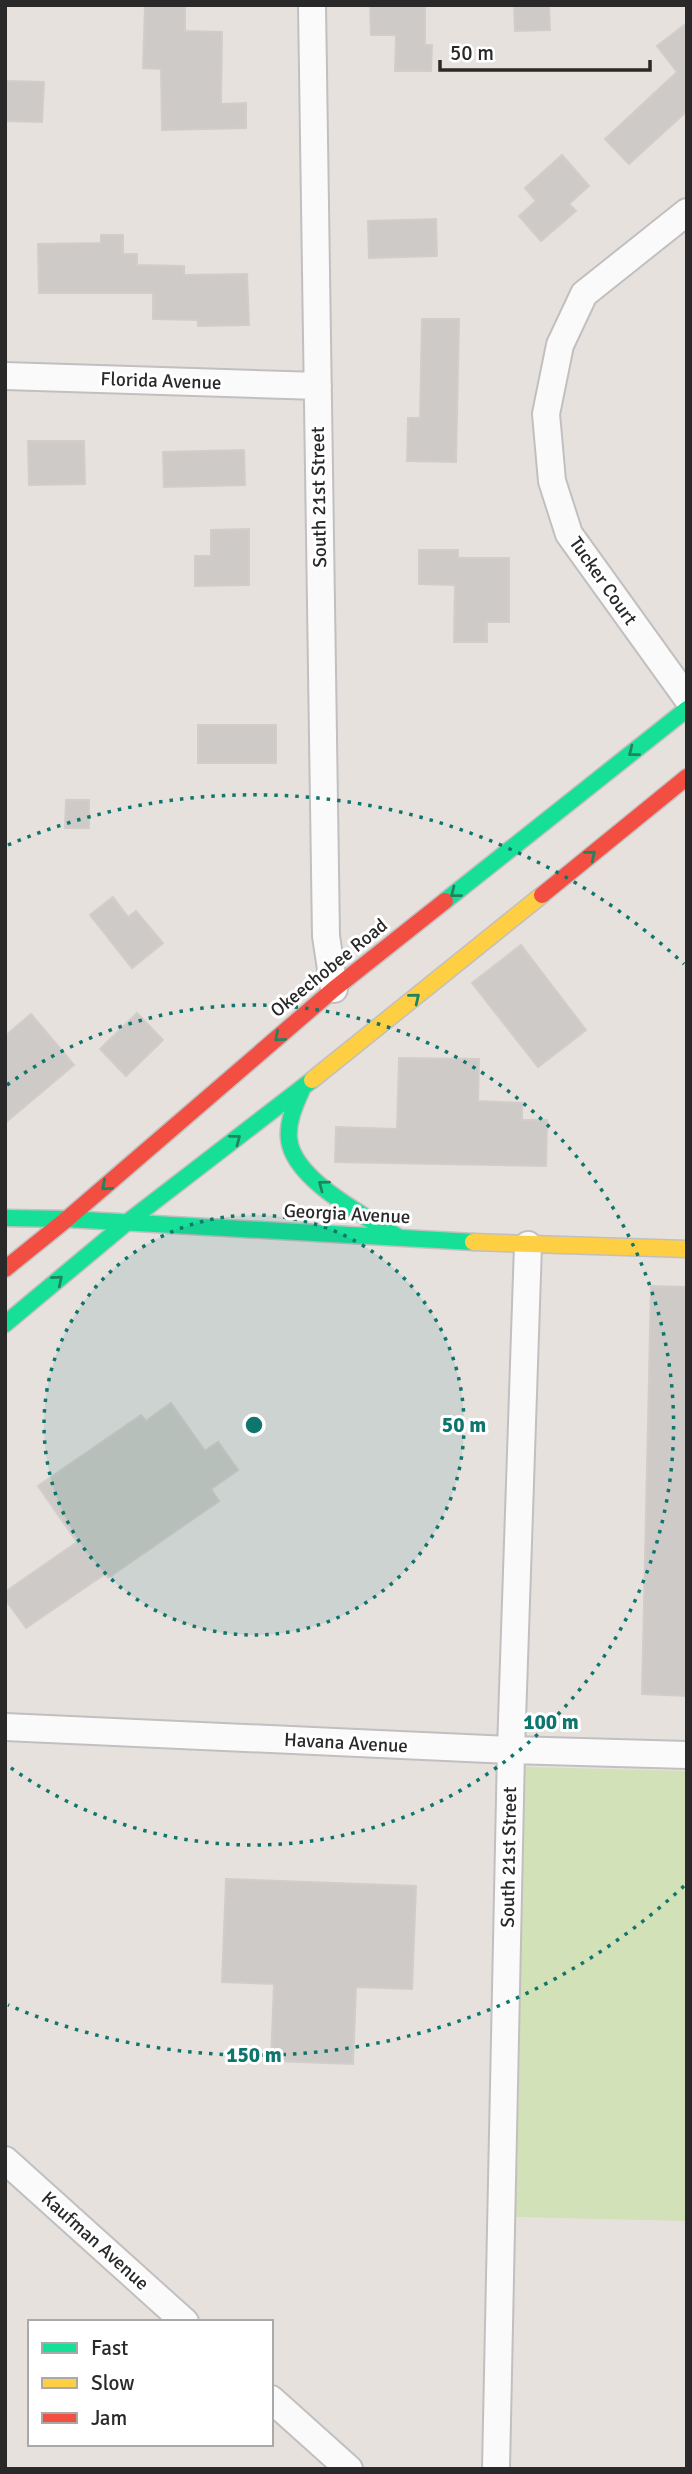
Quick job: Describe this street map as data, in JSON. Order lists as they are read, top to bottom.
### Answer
{
  "streets": {
    "main road": ["Okeechobee Road", "Georgia Avenue"],
    "street": [
      "Florida Avenue",
      "South 21st Street",
      "Tucker Court",
      "Havana Avenue",
      "Kaufman Avenue"
    ]
  },
  "crossings": [
    ["Florida Avenue", "South 21st Street"],
    ["South 21st Street", "Okeechobee Road"],
    ["South 21st Street", "Georgia Avenue"],
    ["South 21st Street", "Havana Avenue"],
    ["Okeechobee Road", "Georgia Avenue"]
  ],
  "legend": ["Fast", "Slow", "Jam"],
  "scale_bar": "50 m",
  "rings": ["50 m", "100 m", "150 m"]
}
